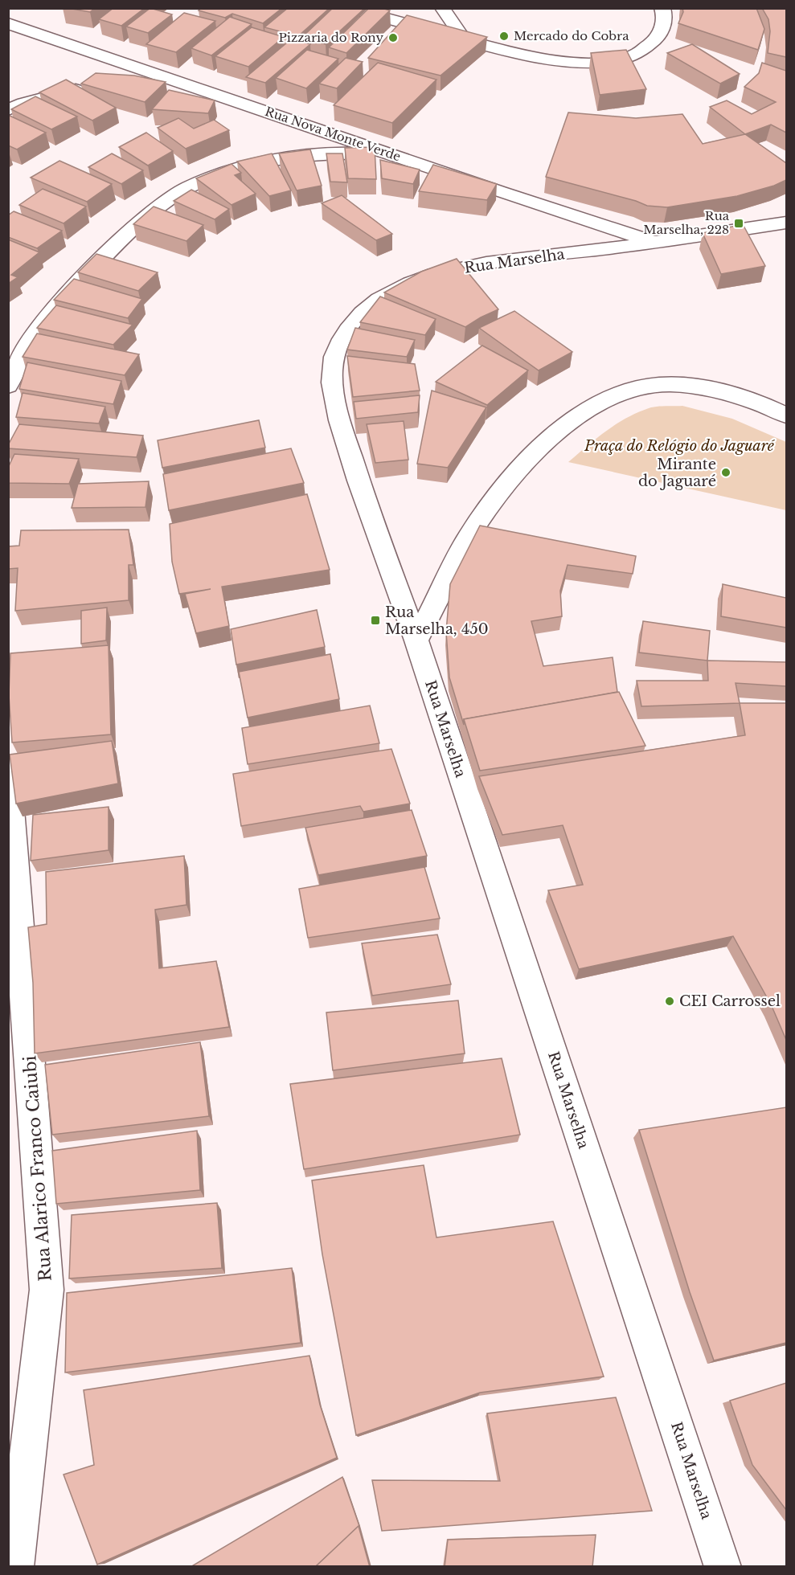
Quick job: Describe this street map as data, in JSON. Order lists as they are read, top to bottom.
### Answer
{
  "streets": {
    "street": ["Rua Nova Monte Verde", "Rua Marselha", "Rua Alarico Franco Caiubi"]
  },
  "crossings": [
    ["Rua Nova Monte Verde", "Rua Marselha"]
  ],
  "parks": ["Praça do Relógio do Jaguaré"],
  "places": {
    "other": [
      "Mercado do Cobra",
      "Pizzaria do Rony",
      "Mirante do Jaguaré",
      "CEI Carrossel"
    ],
    "transit": ["Rua Marselha, 228", "Rua Marselha, 450"]
  }
}
